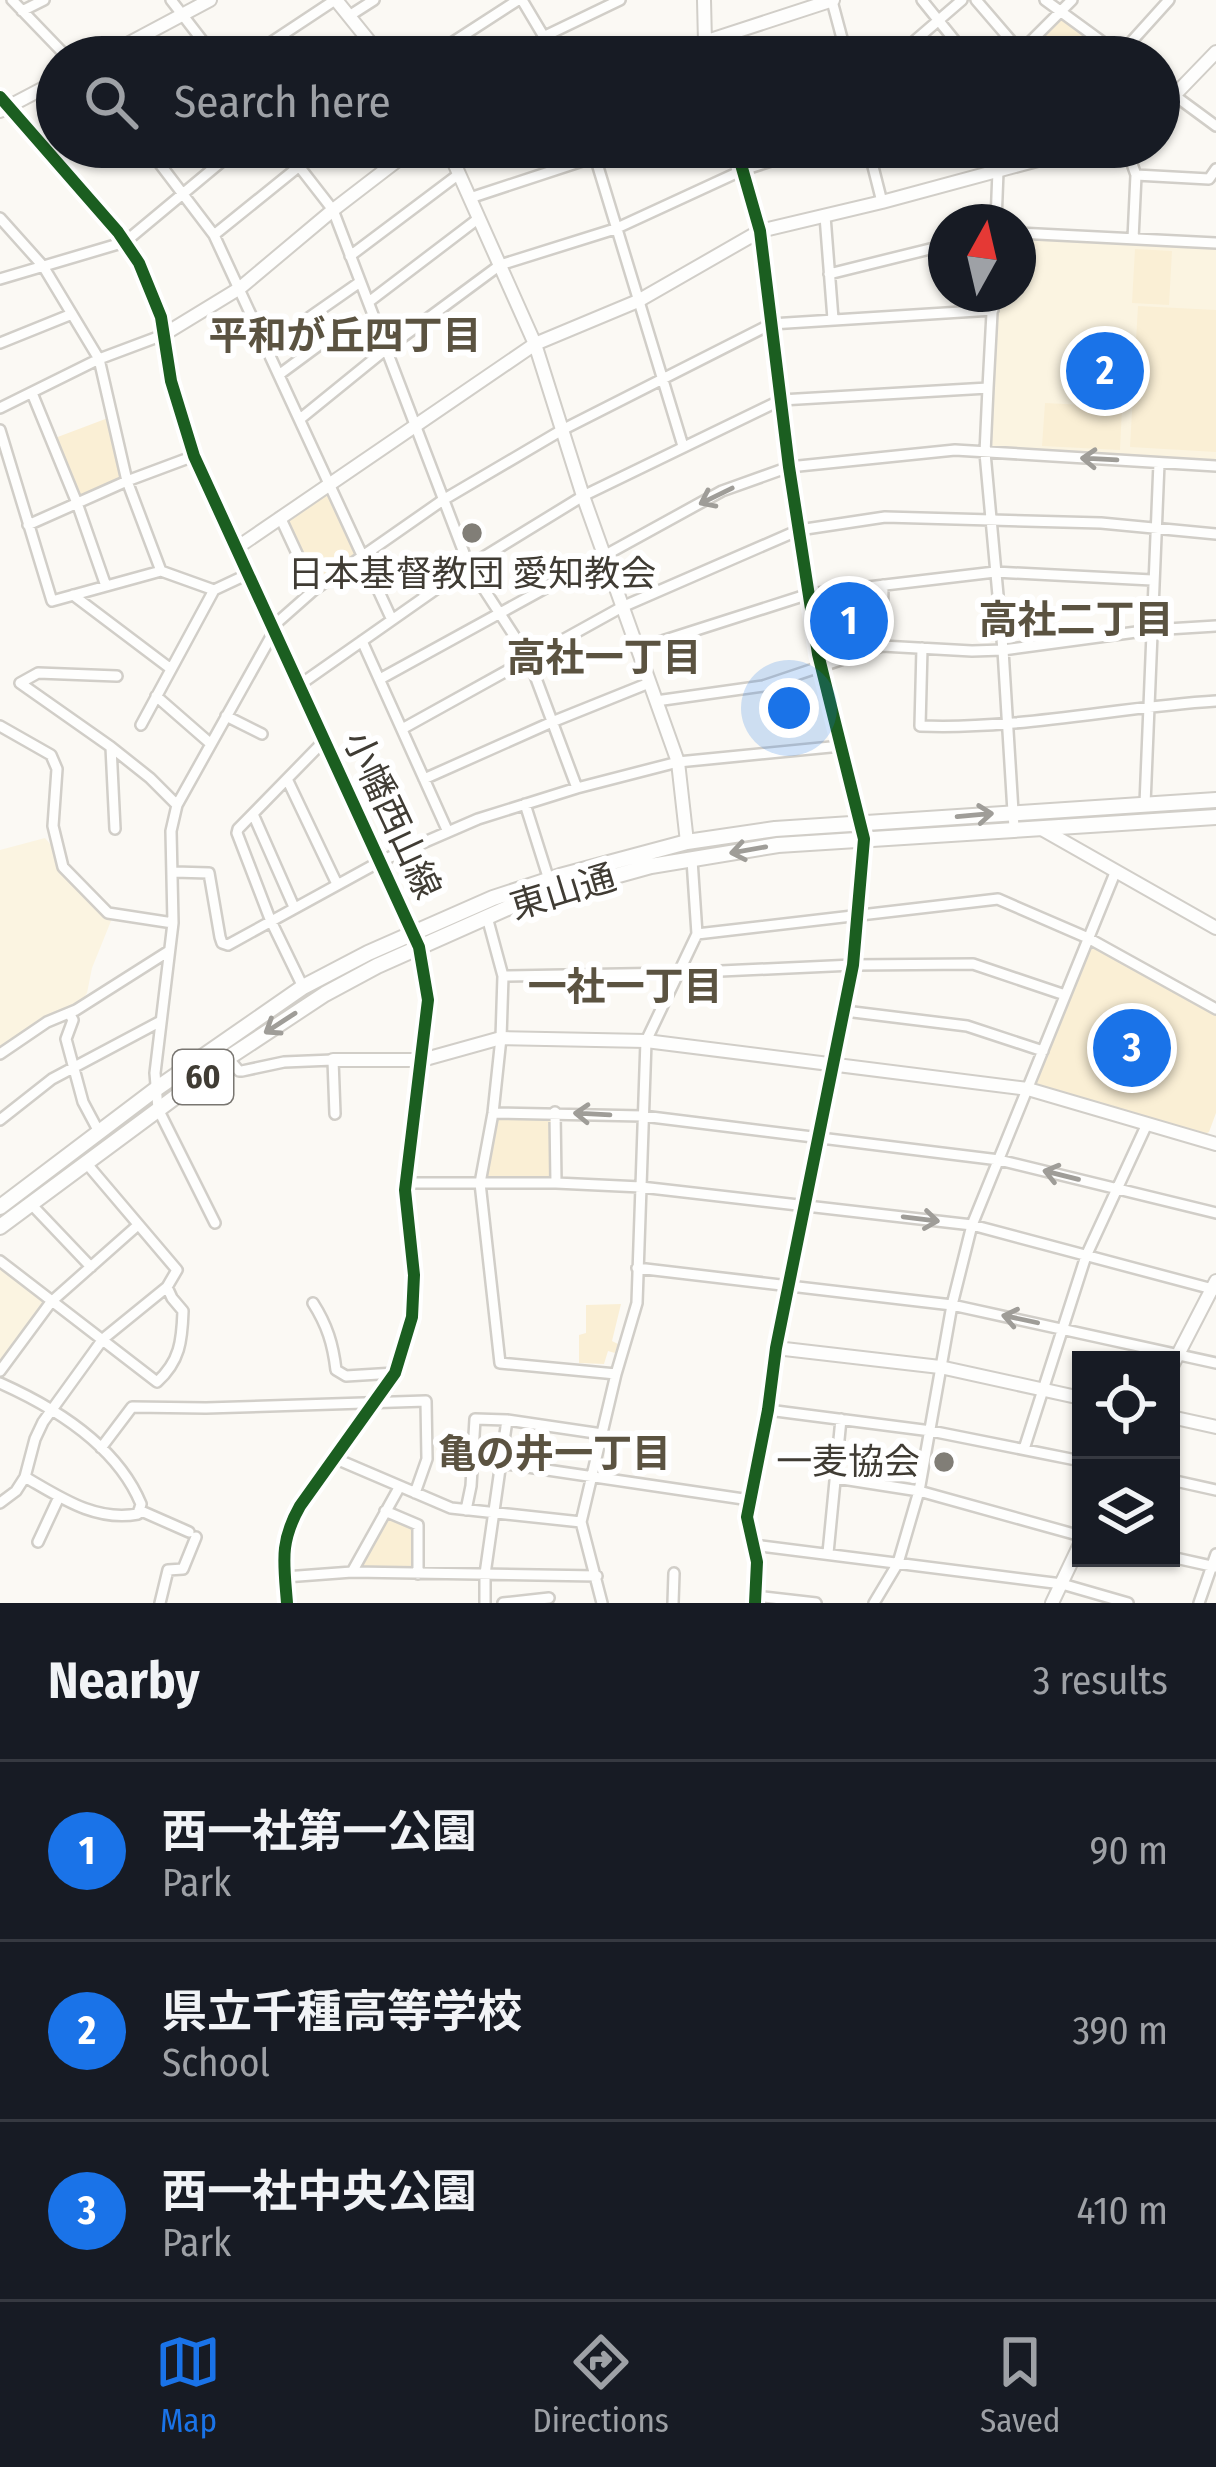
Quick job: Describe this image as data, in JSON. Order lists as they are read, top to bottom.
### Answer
{
  "streets": {
    "main road": ["東山通", "60"],
    "street": ["小幡西山線"]
  },
  "crossings": [
    ["小幡西山線", "東山通"]
  ],
  "districts": [
    "平和が丘四丁目",
    "高社二丁目",
    "高社一丁目",
    "一社一丁目",
    "亀の井一丁目"
  ],
  "places": ["日本基督教団 愛知教会", "一麦協会"],
  "north": "top",
  "page": {
    "search": "Search here",
    "pins": ["2", "1", "3"],
    "heading": ["Nearby", "3 results"],
    "list": [
      {
        "mark": "1",
        "name": "西一社第一公園",
        "note": "Park",
        "value": "90 m"
      },
      {
        "mark": "2",
        "name": "県立千種高等学校",
        "note": "School",
        "value": "390 m"
      },
      {
        "mark": "3",
        "name": "西一社中央公園",
        "note": "Park",
        "value": "410 m"
      }
    ],
    "nav": ["Map", "Directions", "Saved"]
  }
}
